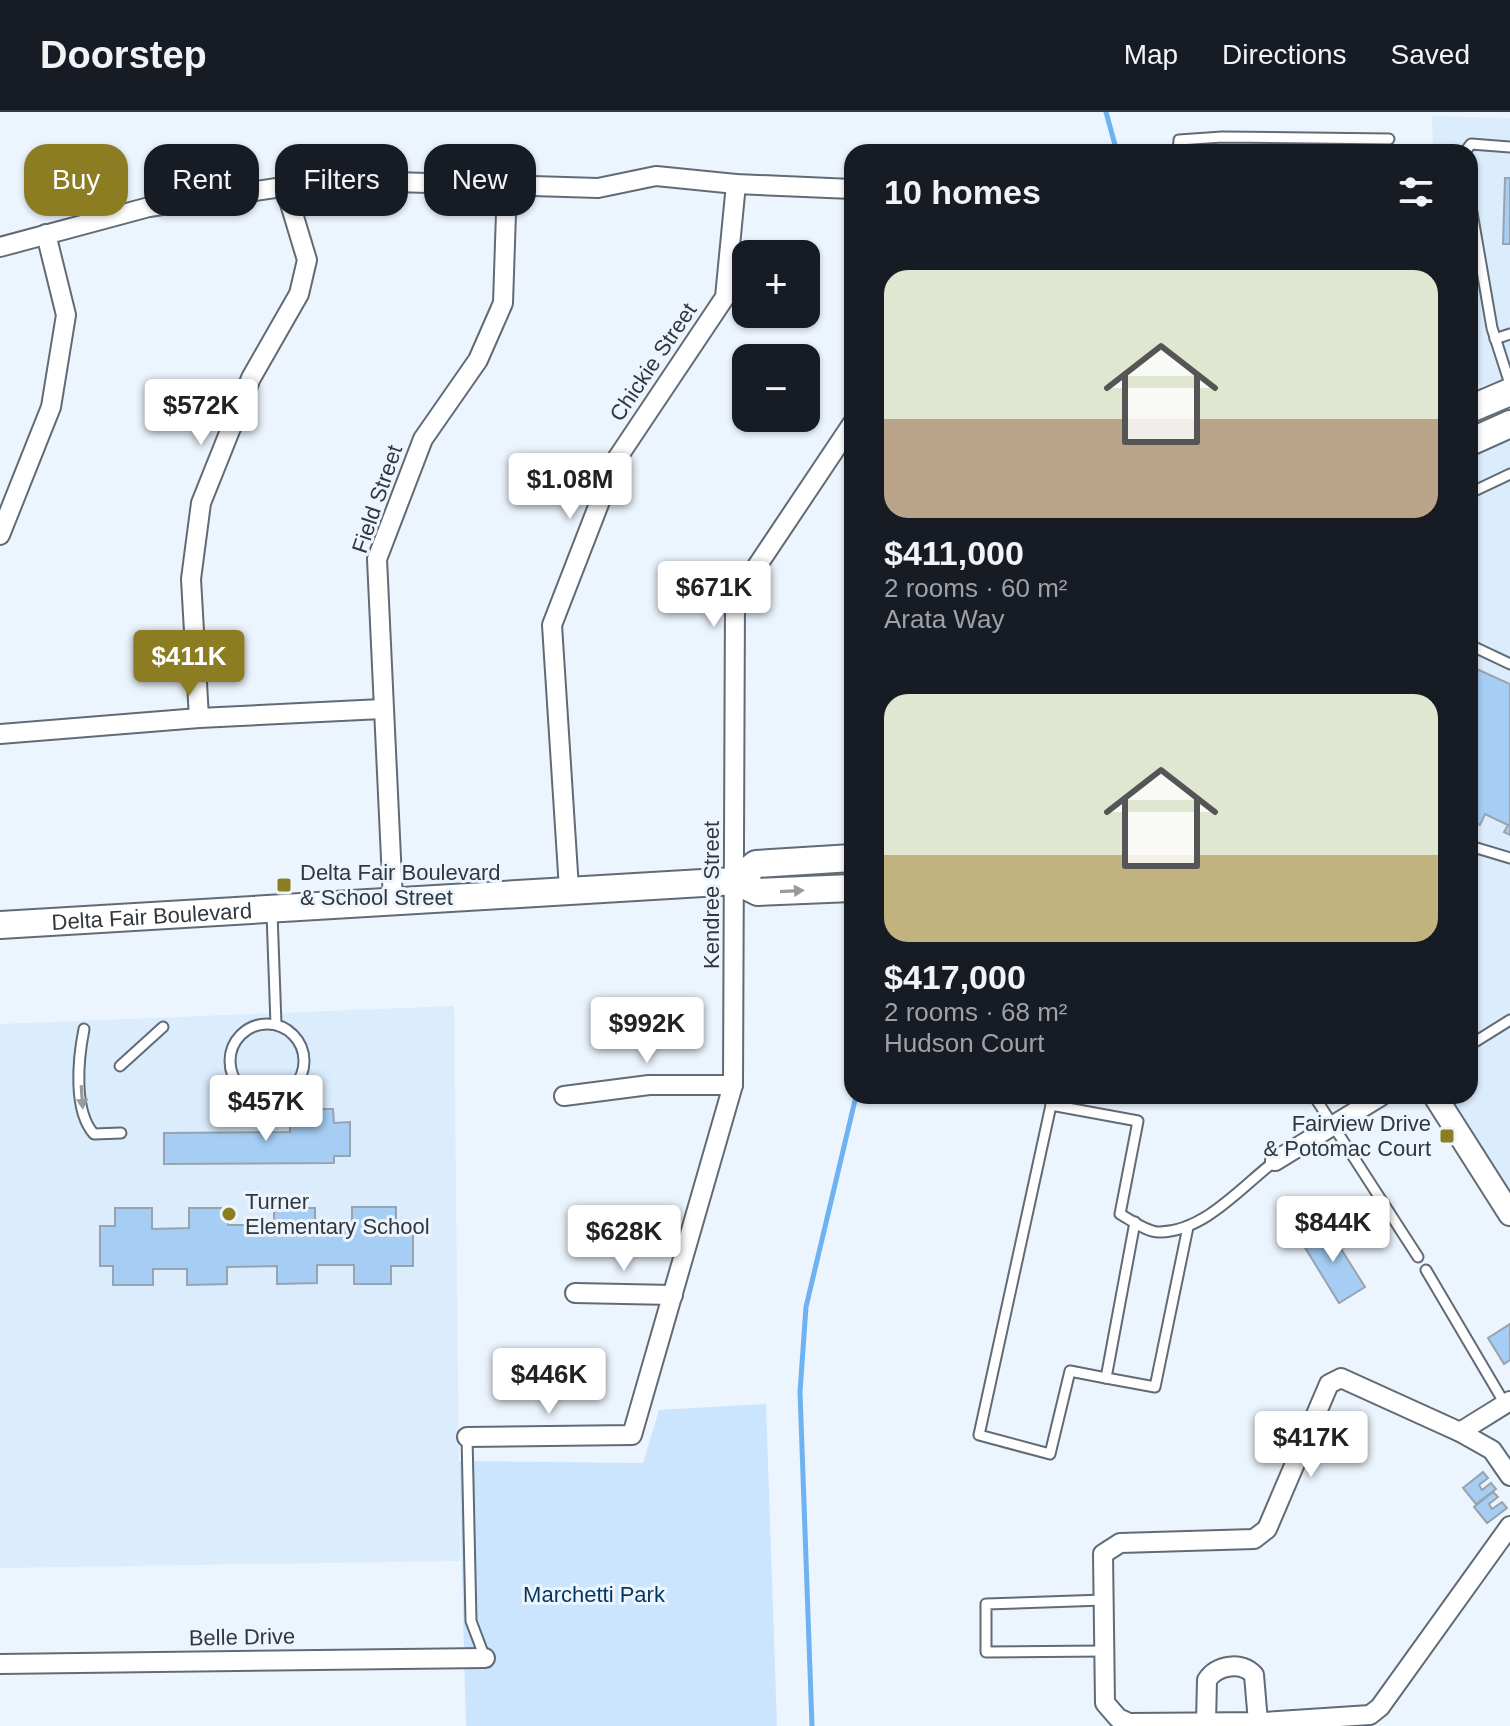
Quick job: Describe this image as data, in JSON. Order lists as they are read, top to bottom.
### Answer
{
  "streets": {
    "main road": ["Delta Fair Boulevard"],
    "street": [
      "Chickie Street",
      "Field Street",
      "Kendree Street",
      "Belle Drive"
    ]
  },
  "crossings": [
    ["Chickie Street", "Delta Fair Boulevard"],
    ["Field Street", "Delta Fair Boulevard"],
    ["Kendree Street", "Delta Fair Boulevard"]
  ],
  "parks": ["Marchetti Park"],
  "places": {
    "transit": ["Delta Fair Boulevard & School Street", "Fairview Drive & Potomac Court"],
    "other": ["Turner Elementary School"]
  },
  "page": {
    "header": "Doorstep",
    "nav": ["Map", "Directions", "Saved"],
    "chip": [
      "Buy",
      "Rent",
      "Filters",
      "New"
    ],
    "heading": "10 homes",
    "map_buttons": ["+", "−"],
    "list": [
      {
        "name": "$411,000",
        "note": "2 rooms · 60 m² · Arata Way"
      },
      {
        "name": "$417,000",
        "note": "2 rooms · 68 m² · Hudson Court"
      }
    ],
    "price": [
      "$572K",
      "$1.08M",
      "$671K",
      "$411K",
      "$992K",
      "$457K",
      "$844K",
      "$628K",
      "$446K",
      "$417K"
    ]
  }
}
